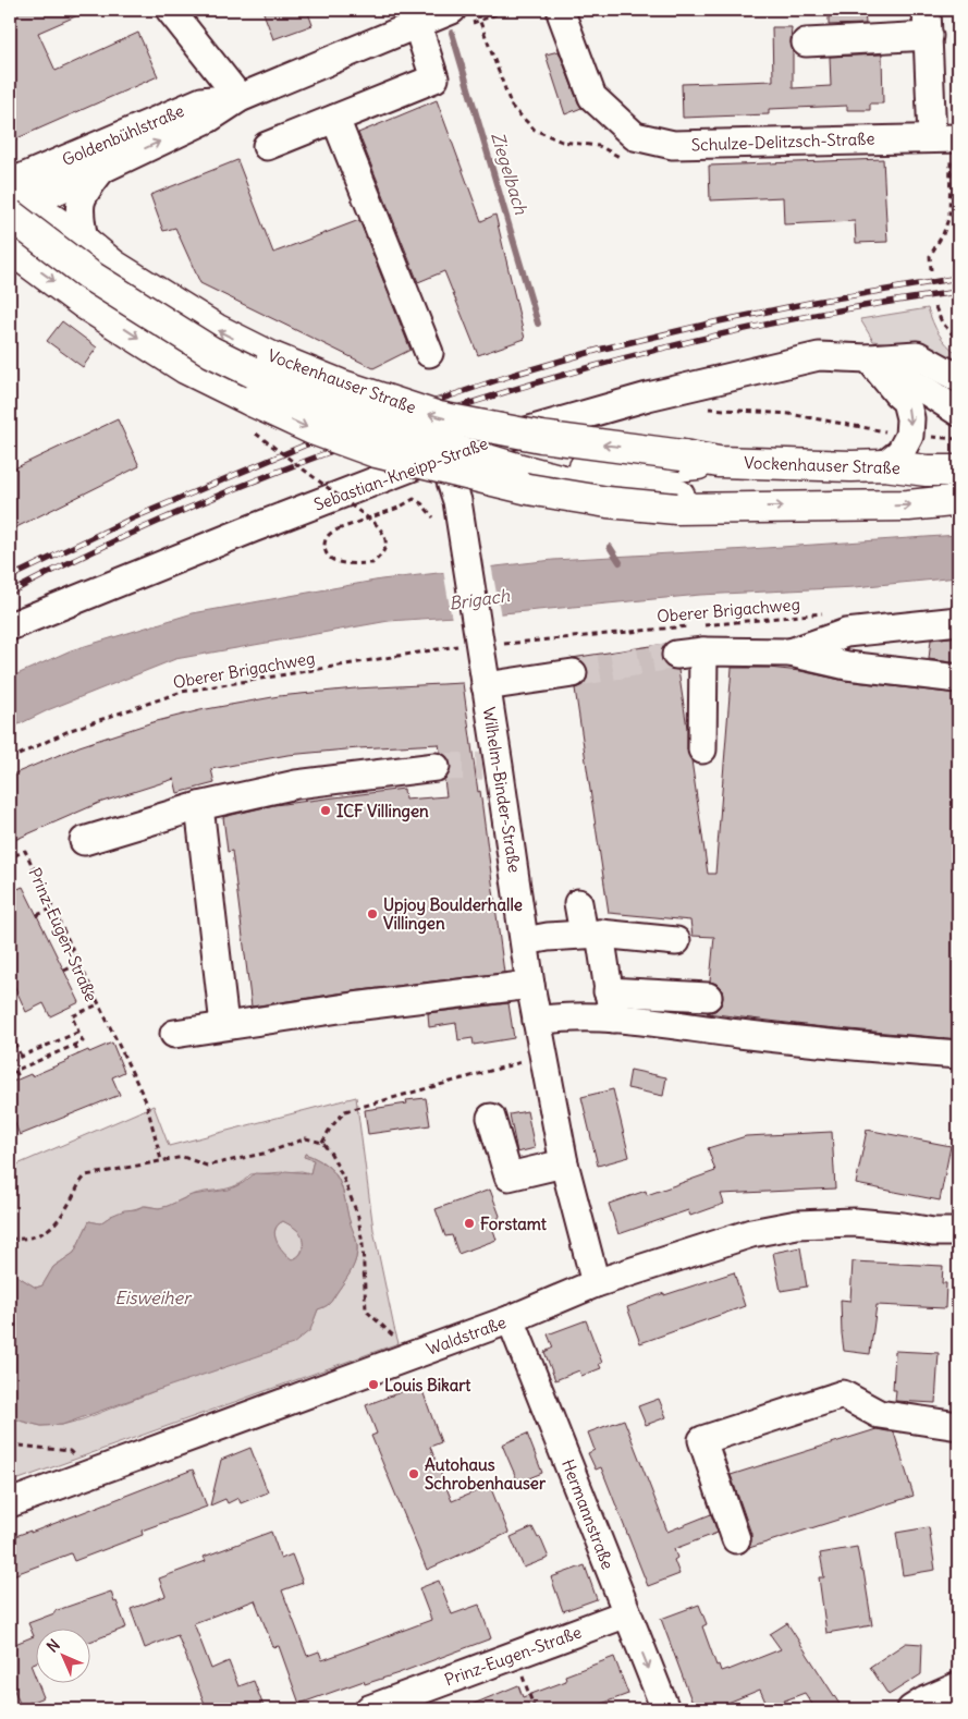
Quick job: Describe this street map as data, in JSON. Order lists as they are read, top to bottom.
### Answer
{
  "streets": {
    "main road": ["Vockenhauser Straße"],
    "street": [
      "Goldenbühlstraße",
      "Schulze-Delitzsch-Straße",
      "Sebastian-Kneipp-Straße",
      "Wilhelm-Binder-Straße",
      "Prinz-Eugen-Straße",
      "Waldstraße",
      "Hermannstraße"
    ],
    "path": ["Oberer Brigachweg"]
  },
  "crossings": [
    ["Goldenbühlstraße", "Vockenhauser Straße"],
    ["Sebastian-Kneipp-Straße", "Wilhelm-Binder-Straße"],
    ["Oberer Brigachweg", "Wilhelm-Binder-Straße"],
    ["Wilhelm-Binder-Straße", "Waldstraße"],
    ["Prinz-Eugen-Straße", "Hermannstraße"],
    ["Waldstraße", "Hermannstraße"]
  ],
  "water": ["Ziegelbach", "Brigach", "Eisweiher"],
  "places": [
    "ICF Villingen",
    "Upjoy Boulderhalle Villingen",
    "Forstamt",
    "Louis Bikart",
    "Autohaus Schrobenhauser"
  ],
  "north": "top left"
}
